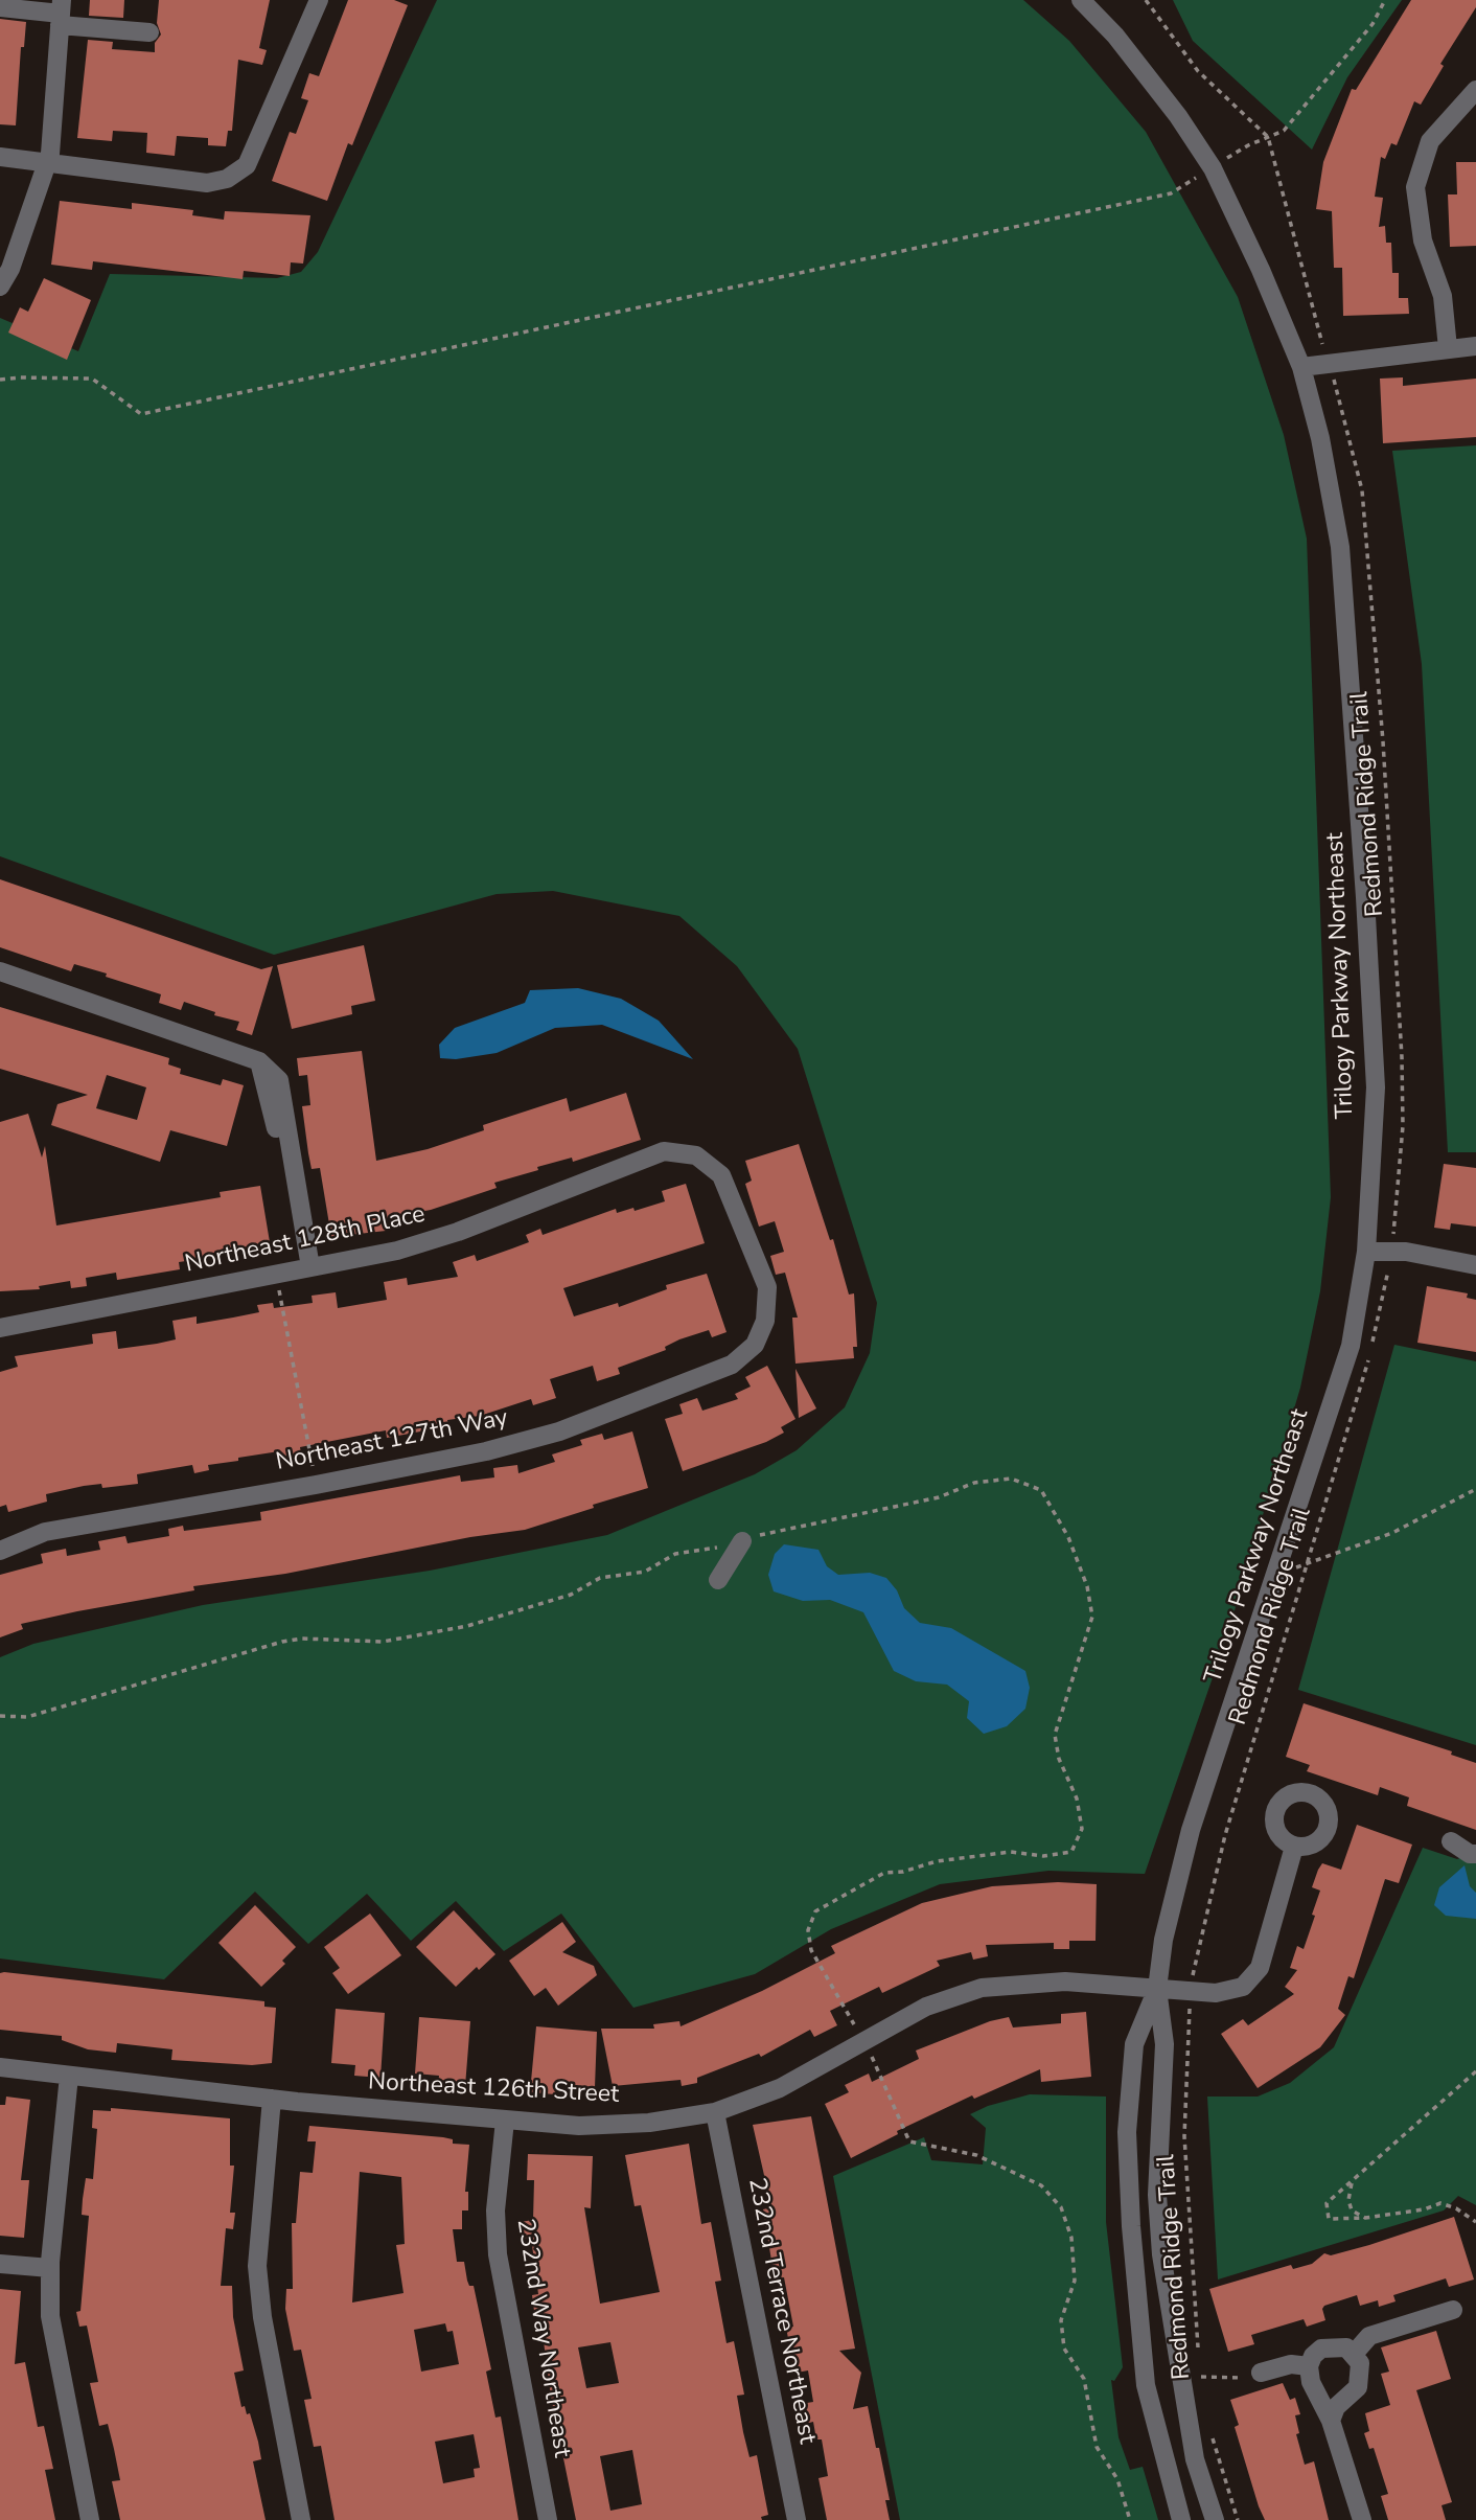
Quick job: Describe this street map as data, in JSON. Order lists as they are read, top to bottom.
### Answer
{
  "streets": {
    "street": [
      "Trilogy Parkway Northeast",
      "Northeast 128th Place",
      "Northeast 127th Way",
      "Northeast 126th Street",
      "232nd Terrace Northeast",
      "232nd Way Northeast"
    ],
    "path": ["Redmond Ridge Trail"]
  },
  "crossings": [
    ["Trilogy Parkway Northeast", "Northeast 126th Street"],
    ["Northeast 128th Place", "Northeast 127th Way"],
    ["Northeast 126th Street", "232nd Terrace Northeast"],
    ["Northeast 126th Street", "232nd Way Northeast"]
  ]
}
